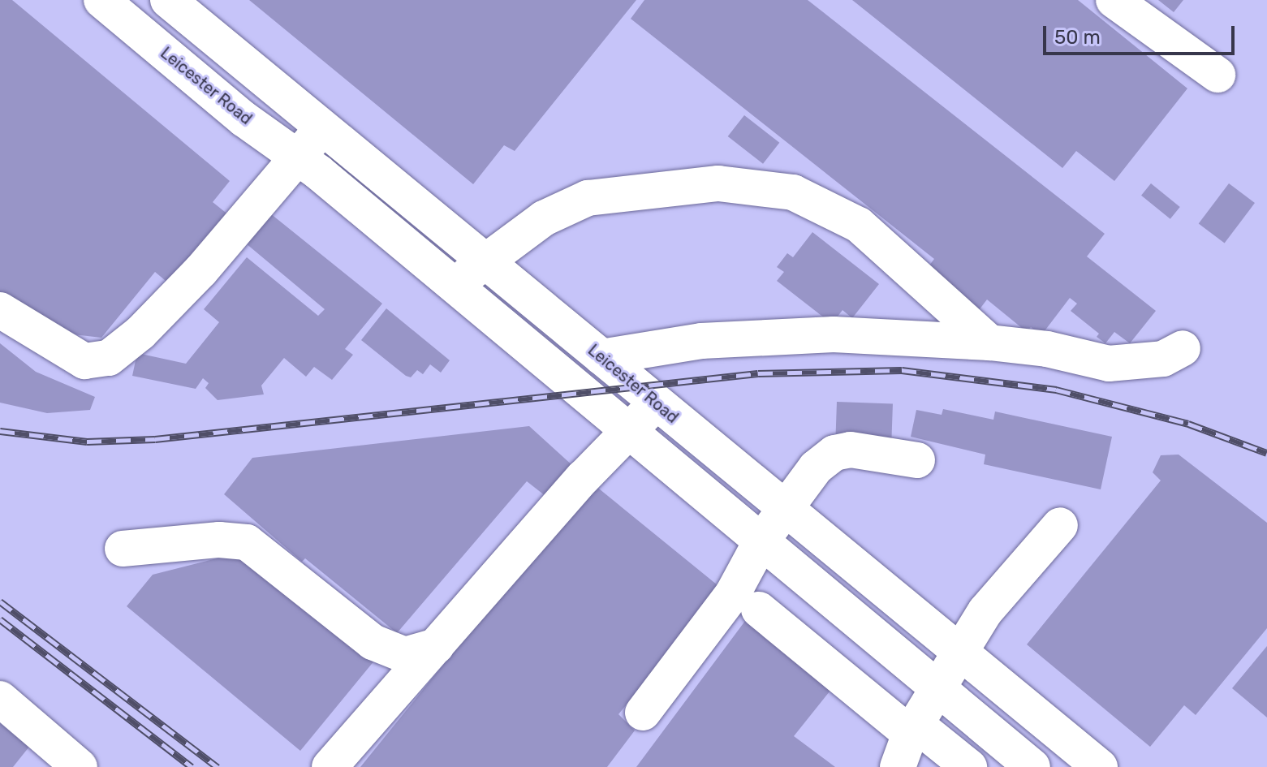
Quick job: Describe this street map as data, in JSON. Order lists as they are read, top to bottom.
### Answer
{
  "streets": {
    "street": ["Leicester Road"]
  },
  "scale_bar": "50 m"
}
